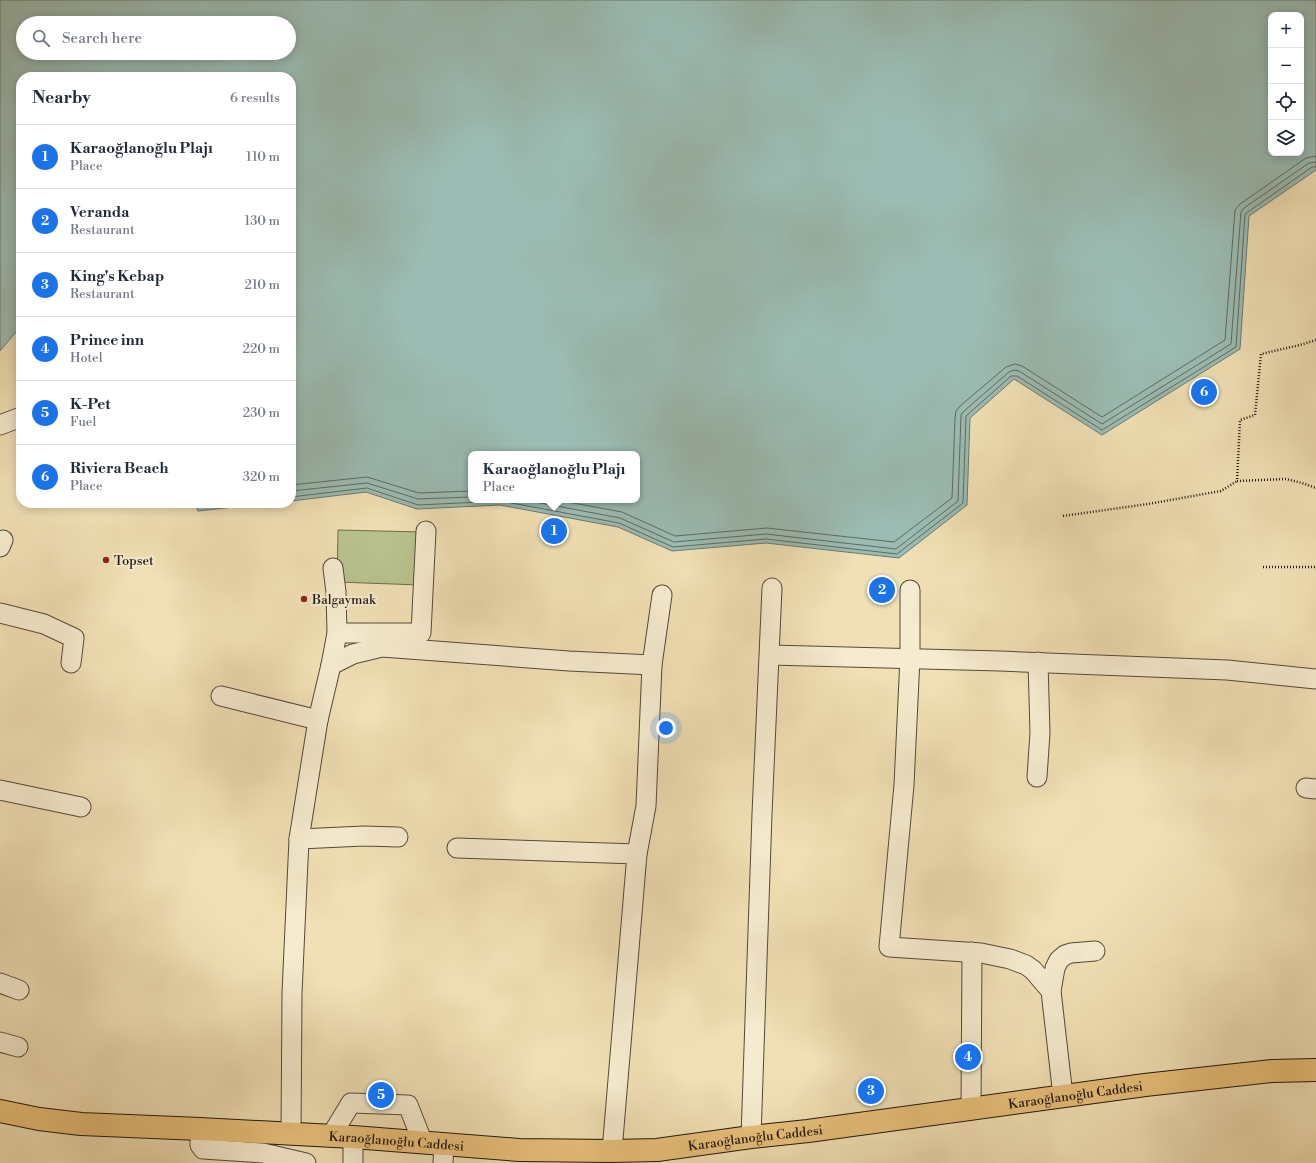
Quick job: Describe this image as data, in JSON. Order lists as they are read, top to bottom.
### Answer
{
  "streets": {
    "main road": ["Karaoğlanoğlu Caddesi"]
  },
  "places": ["Topset", "Balgaymak"],
  "page": {
    "map_buttons": ["+", "−"],
    "search": "Search here",
    "heading": ["Nearby", "6 results"],
    "list": [
      {
        "mark": "1",
        "name": "Karaoğlanoğlu Plajı",
        "note": "Place",
        "value": "110 m"
      },
      {
        "mark": "2",
        "name": "Veranda",
        "note": "Restaurant",
        "value": "130 m"
      },
      {
        "mark": "3",
        "name": "King's Kebap",
        "note": "Restaurant",
        "value": "210 m"
      },
      {
        "mark": "4",
        "name": "Prince inn",
        "note": "Hotel",
        "value": "220 m"
      },
      {
        "mark": "5",
        "name": "K-Pet",
        "note": "Fuel",
        "value": "230 m"
      },
      {
        "mark": "6",
        "name": "Riviera Beach",
        "note": "Place",
        "value": "320 m"
      }
    ],
    "pins": [
      "6",
      "1",
      "2",
      "4",
      "3",
      "5"
    ],
    "popup": ["Karaoğlanoğlu Plajı", "Place"]
  }
}
